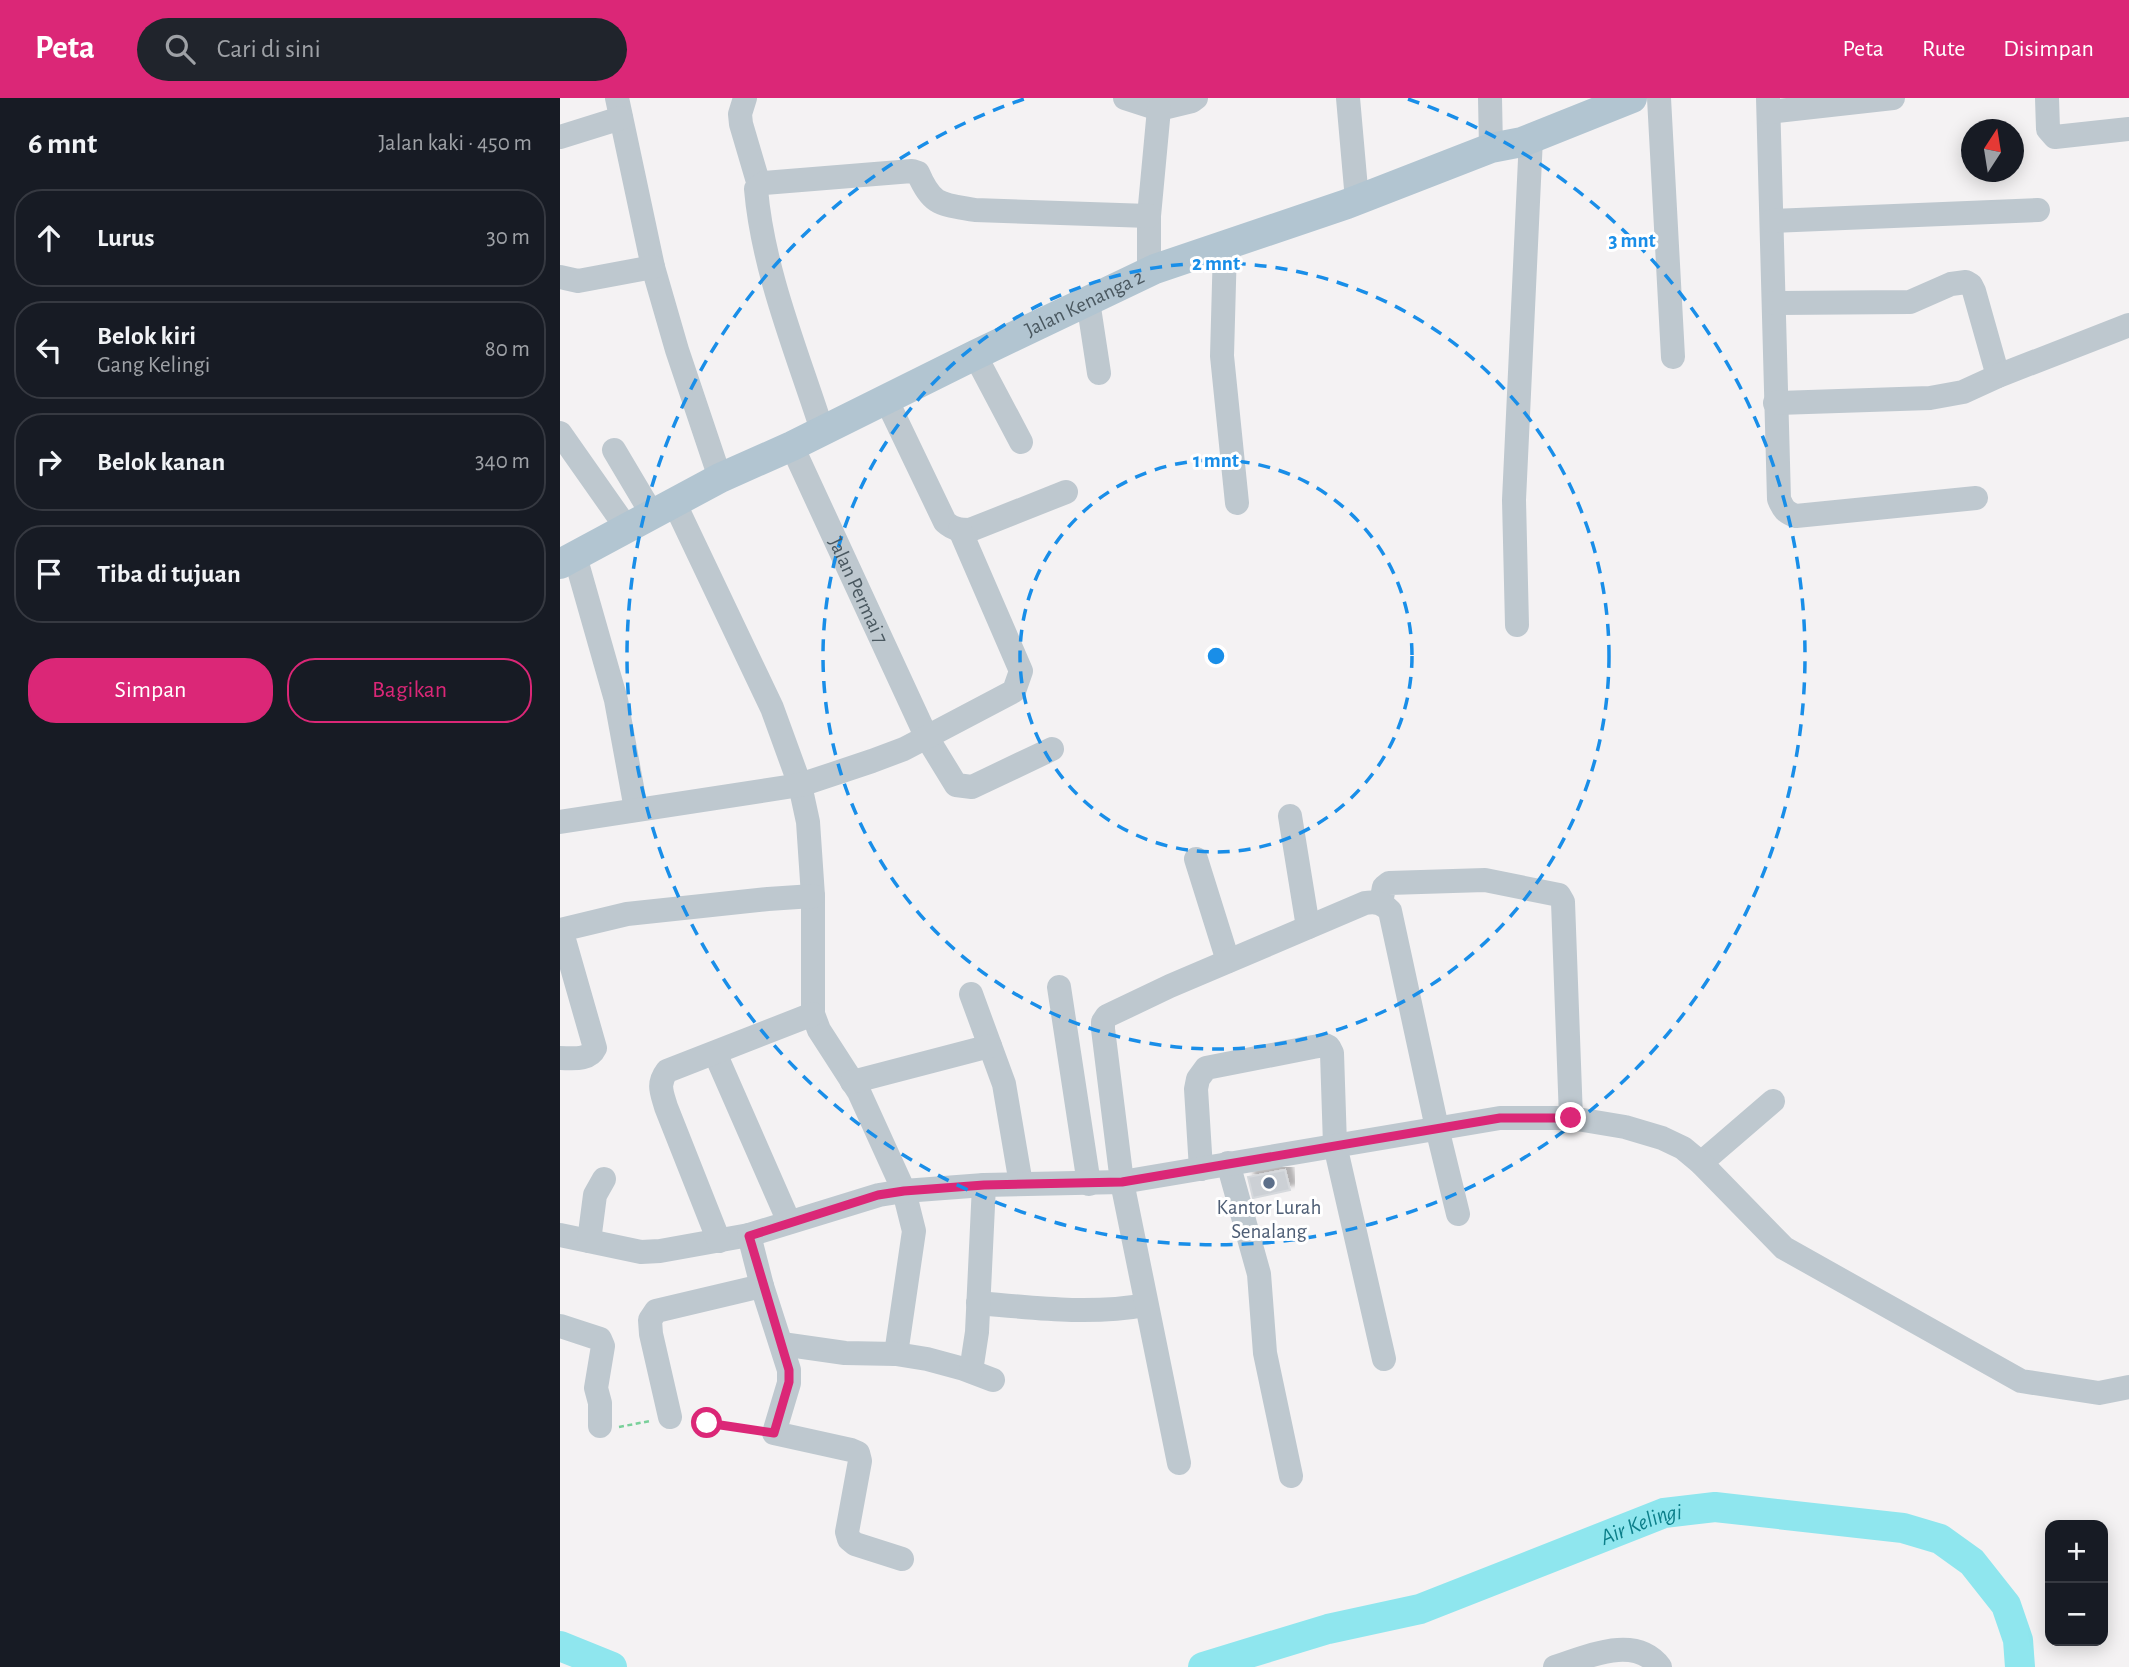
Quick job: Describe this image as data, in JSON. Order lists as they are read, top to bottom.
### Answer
{
  "streets": {
    "main road": ["Jalan Kenanga 2"],
    "street": ["Jalan Permai 7"]
  },
  "crossings": [
    ["Jalan Kenanga 2", "Jalan Permai 7"]
  ],
  "water": ["Air Kelingi"],
  "places": ["Kantor Lurah Senalang"],
  "north": "top",
  "page": {
    "header": "Peta",
    "search": "Cari di sini",
    "nav": ["Peta", "Rute", "Disimpan"],
    "heading": ["6 mnt", "Jalan kaki · 450 m"],
    "list": [
      ["Lurus", "30 m"],
      ["Belok kiri", "Gang Kelingi", "80 m"],
      ["Belok kanan", "340 m"],
      "Tiba di tujuan"
    ],
    "buttons": ["Simpan", "Bagikan"],
    "map_buttons": ["+", "−"]
  },
  "rings": ["3 mnt", "2 mnt", "1 mnt"]
}
